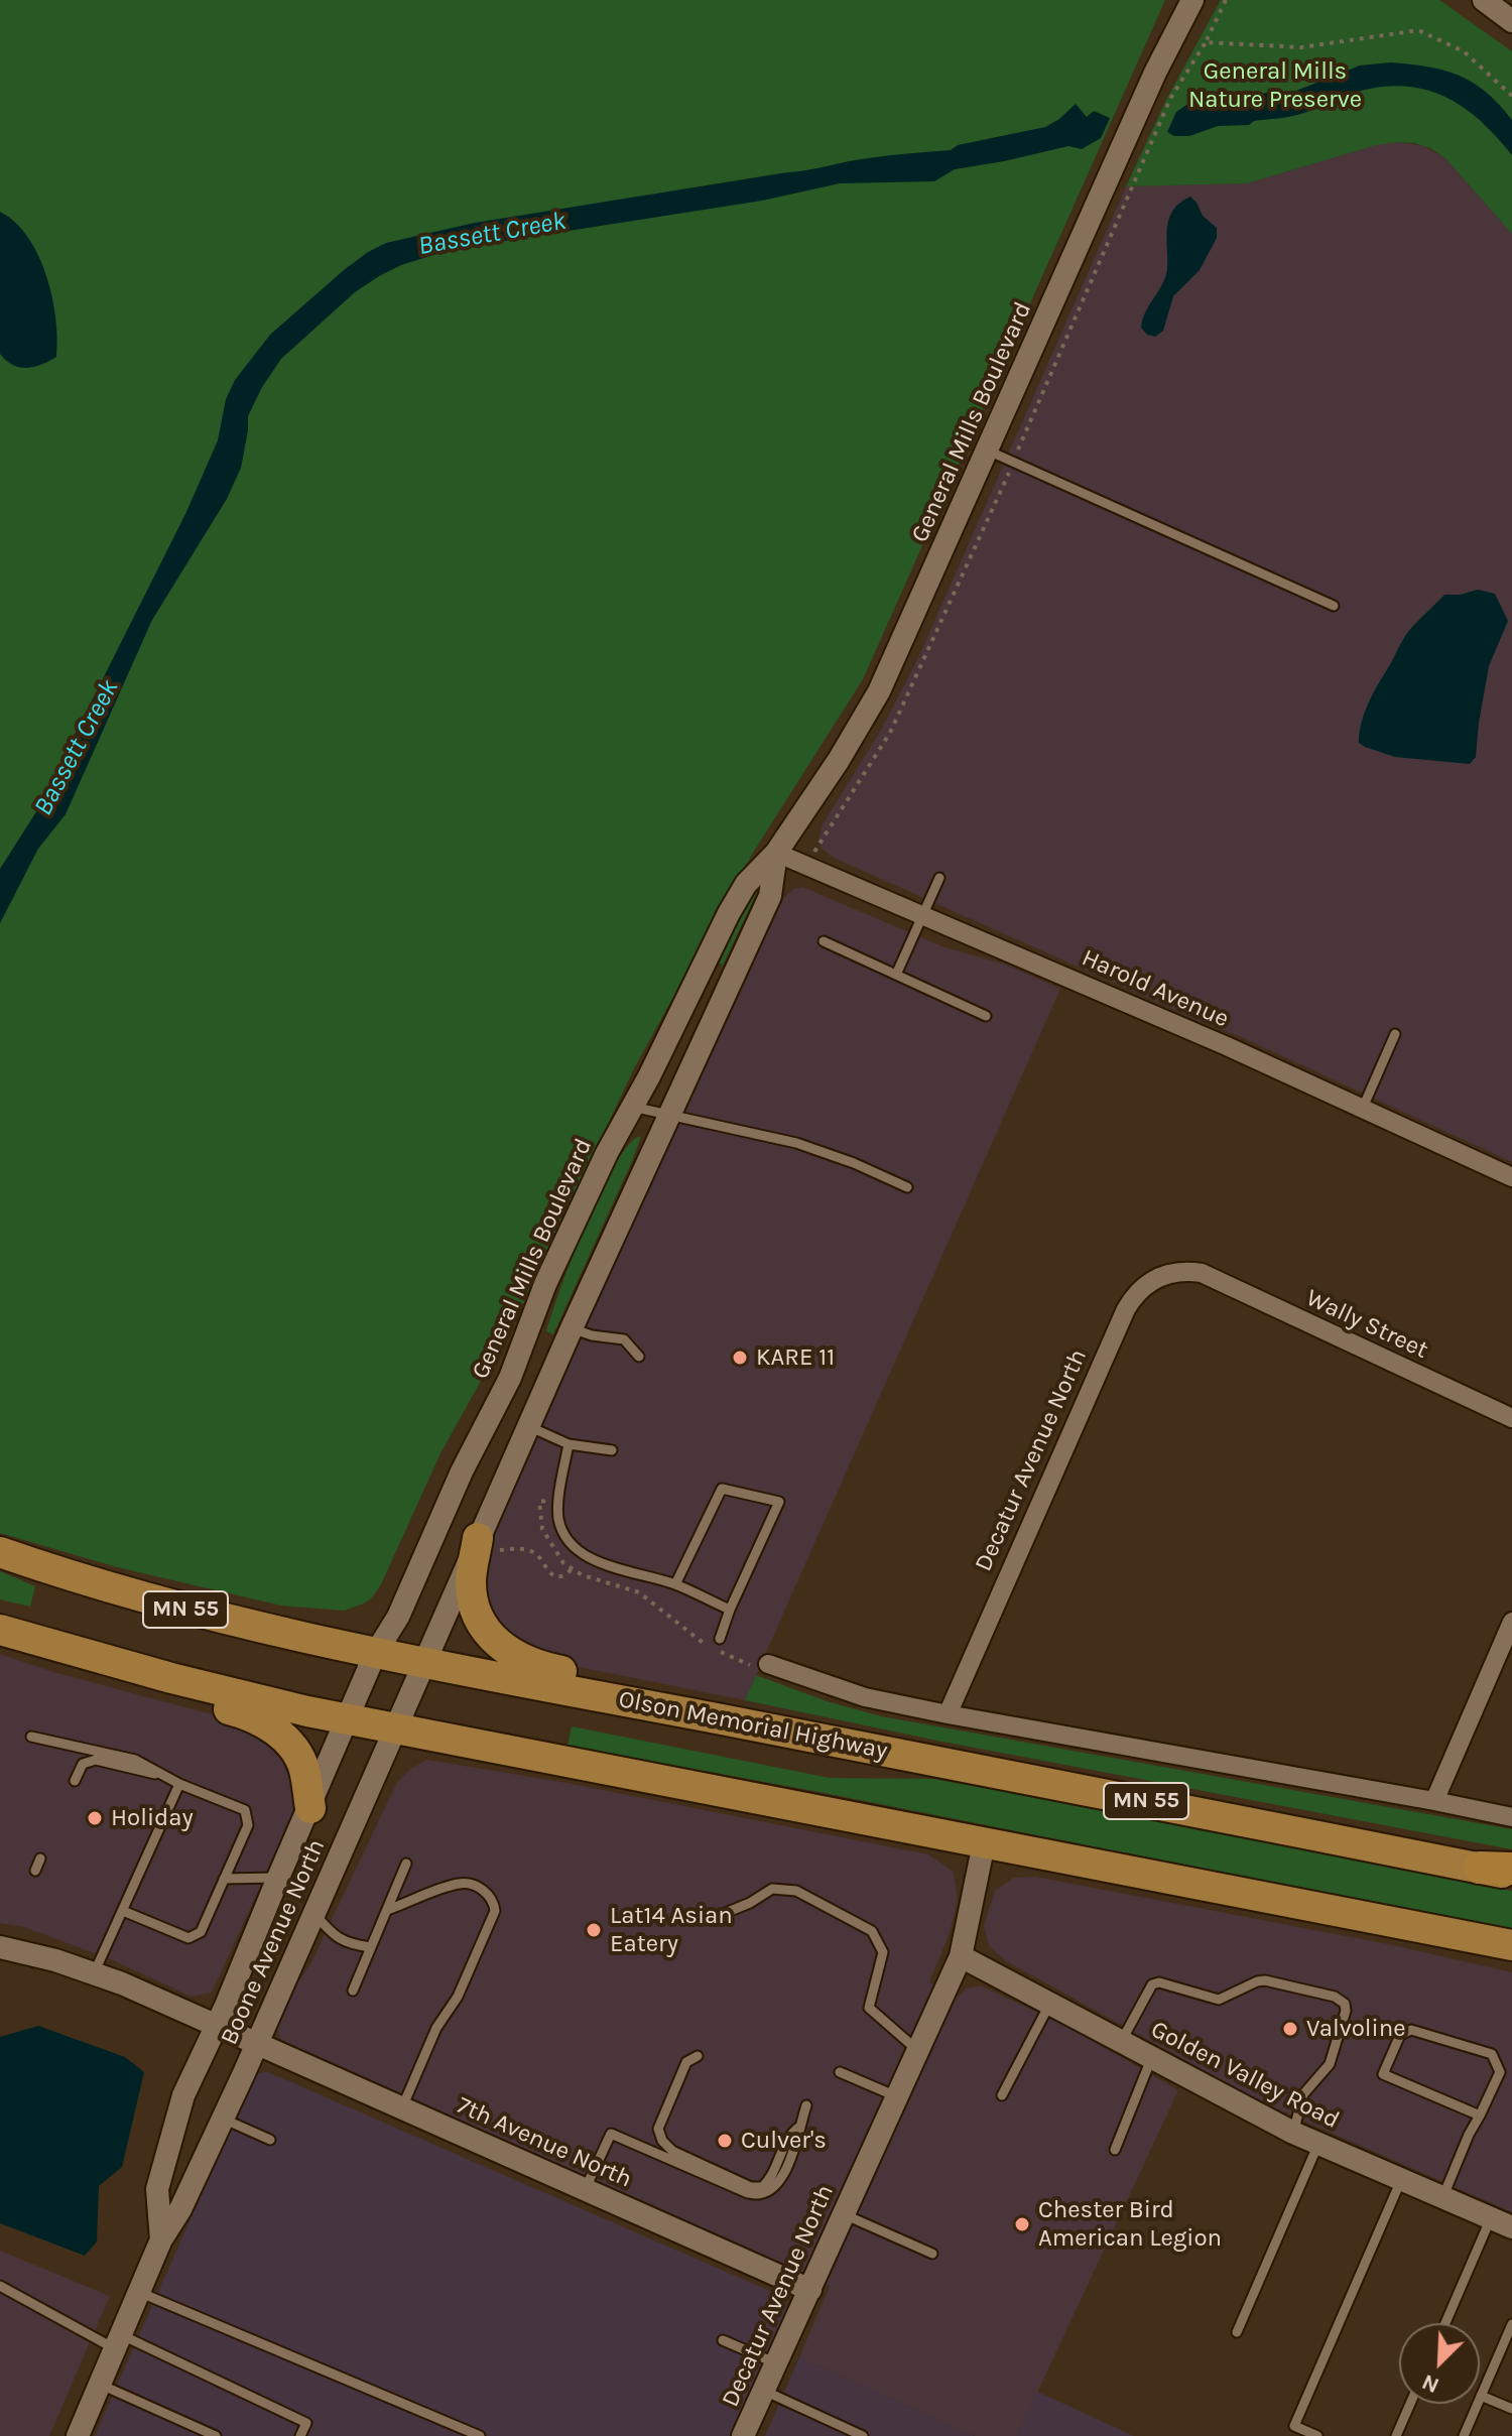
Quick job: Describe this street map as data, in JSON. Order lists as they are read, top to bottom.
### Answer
{
  "streets": {
    "highway": ["MN 55", "Olson Memorial Highway"],
    "street": [
      "General Mills Boulevard",
      "Harold Avenue",
      "Wally Street",
      "Decatur Avenue North",
      "Boone Avenue North",
      "Golden Valley Road",
      "7th Avenue North"
    ]
  },
  "crossings": [
    ["General Mills Boulevard", "Harold Avenue"],
    ["General Mills Boulevard", "Olson Memorial Highway"],
    ["General Mills Boulevard", "Boone Avenue North"],
    ["Wally Street", "Decatur Avenue North"],
    ["Decatur Avenue North", "Golden Valley Road"],
    ["Decatur Avenue North", "7th Avenue North"],
    ["Olson Memorial Highway", "Boone Avenue North"],
    ["Boone Avenue North", "7th Avenue North"]
  ],
  "water": ["Bassett Creek"],
  "parks": ["General Mills Nature Preserve"],
  "places": [
    "KARE 11",
    "Holiday",
    "Lat14 Asian Eatery",
    "Valvoline",
    "Culver's",
    "Chester Bird American Legion"
  ],
  "north": "bottom left"
}
